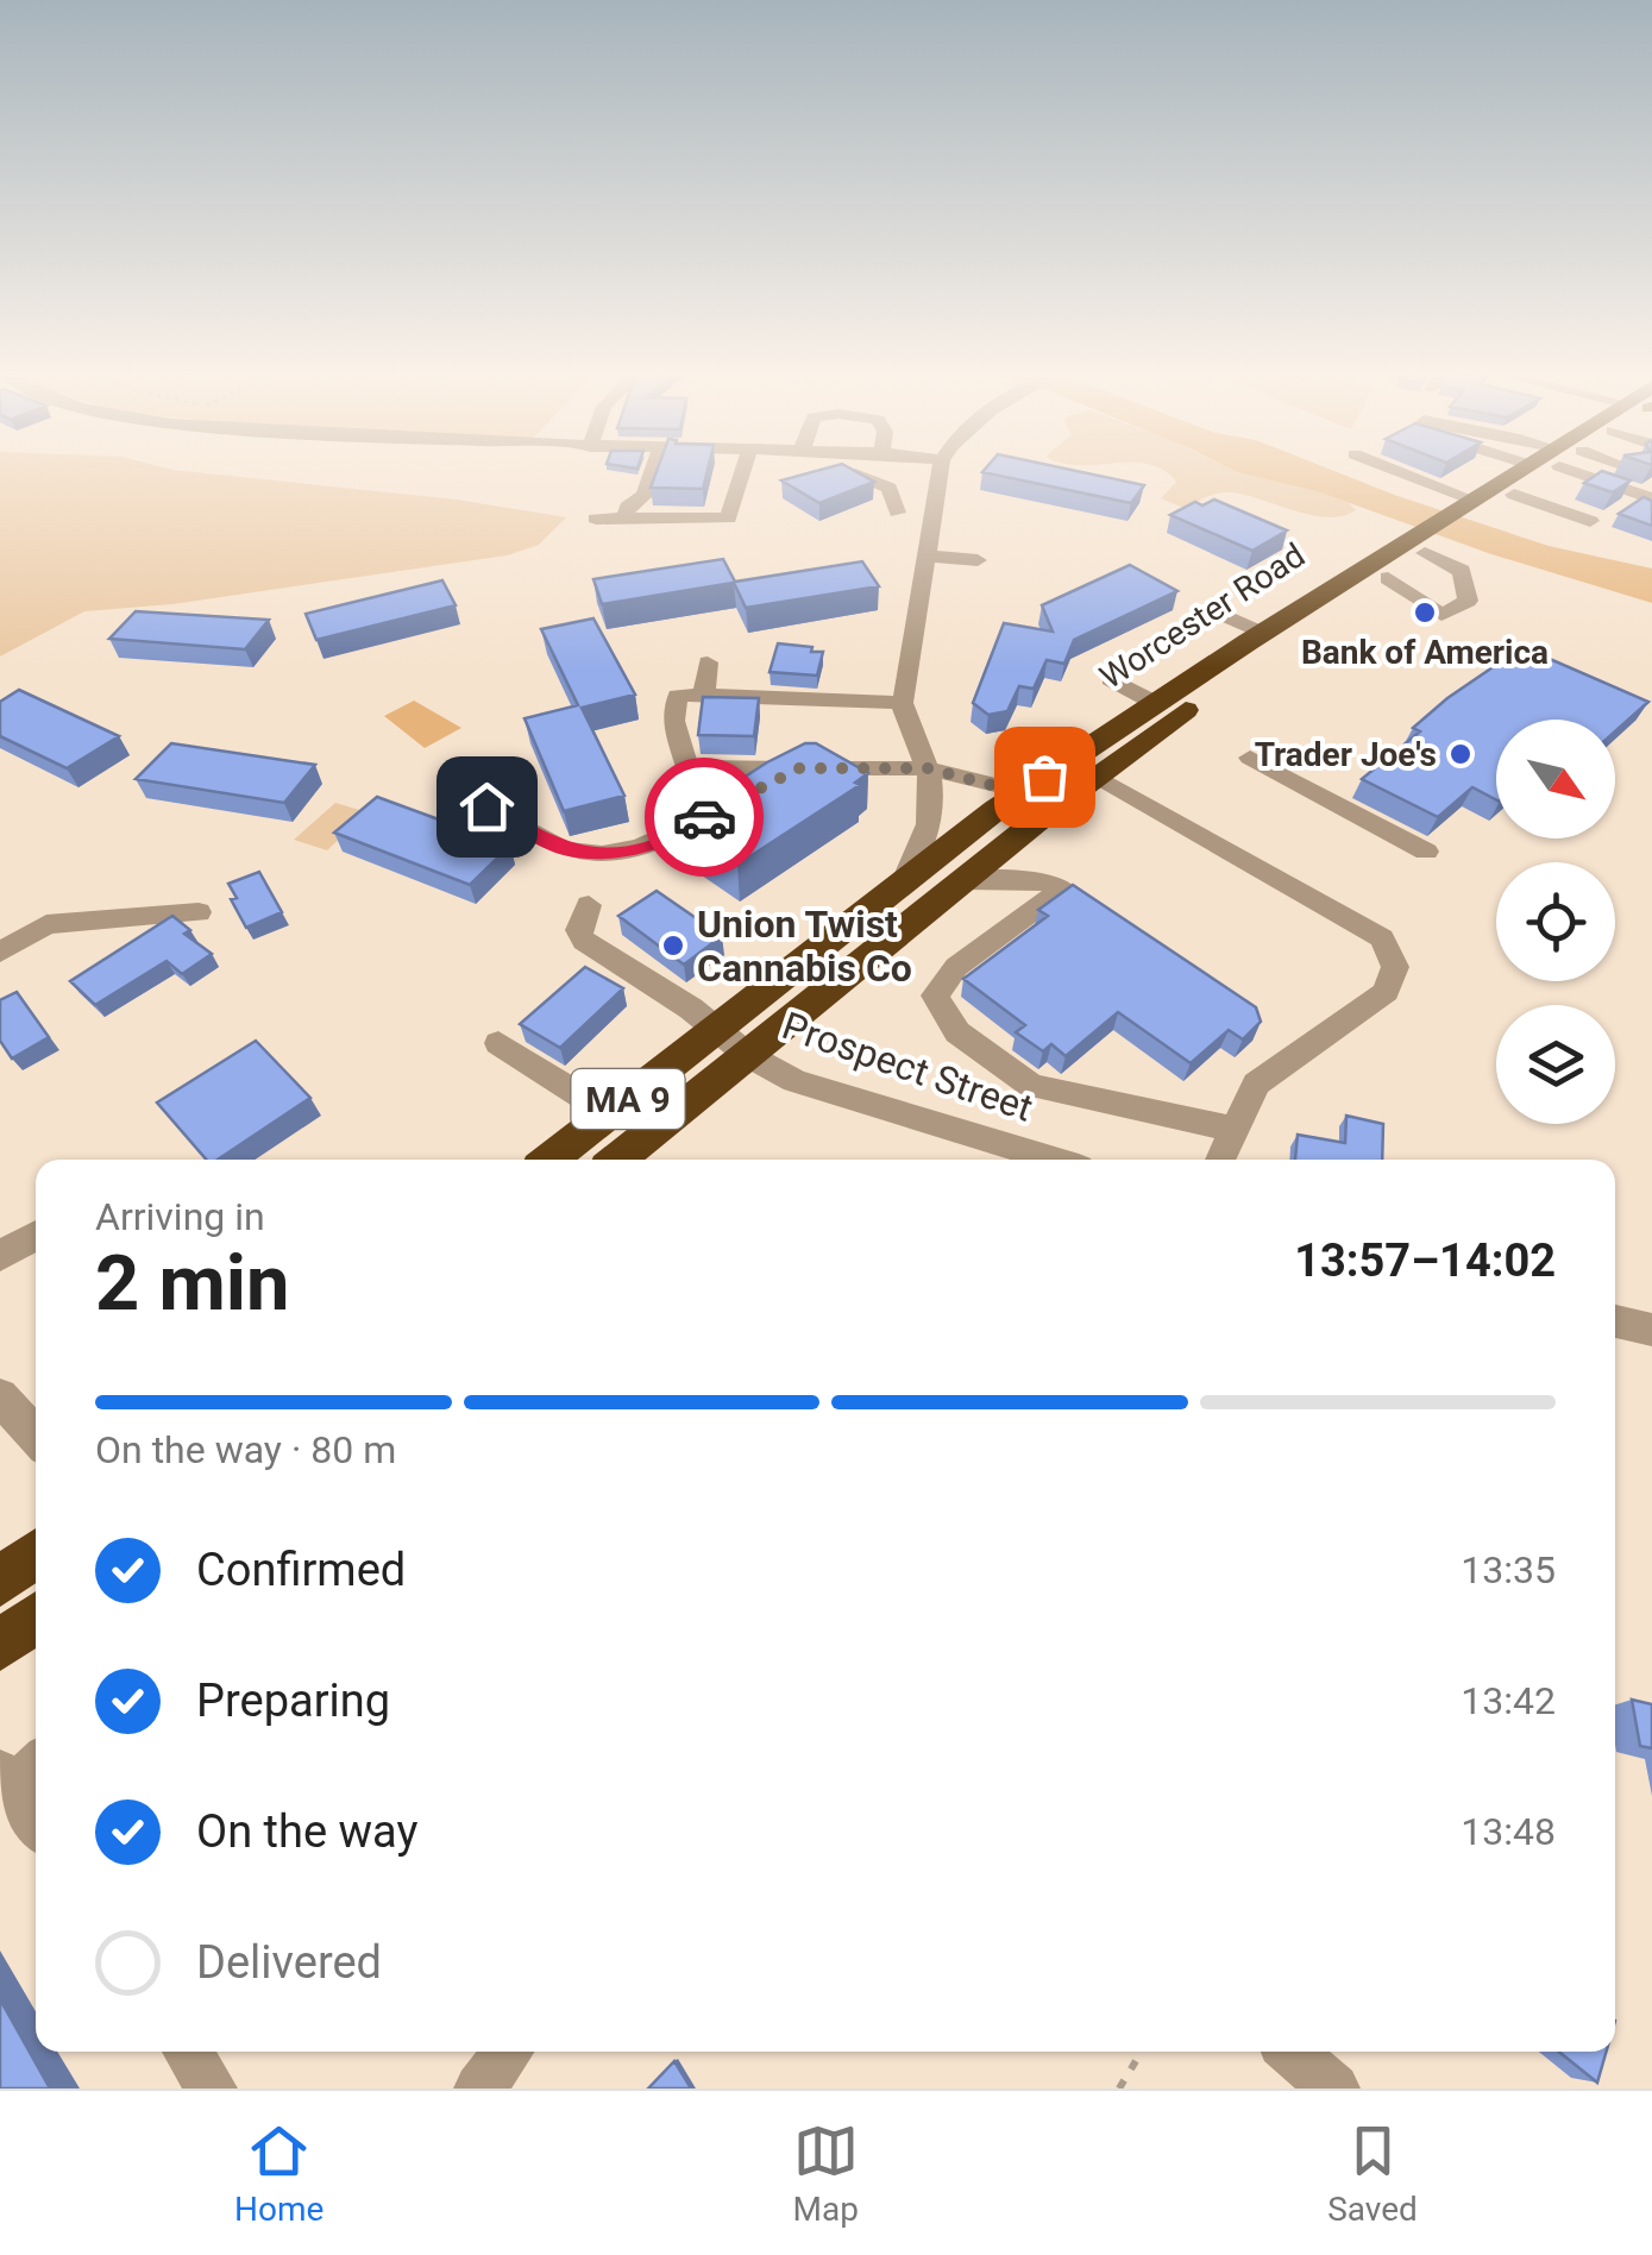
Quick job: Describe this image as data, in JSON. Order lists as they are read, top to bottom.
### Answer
{
  "streets": {
    "highway": ["Worcester Road", "MA 9"],
    "street": ["Prospect Street"]
  },
  "crossings": [
    ["Worcester Road", "Prospect Street"]
  ],
  "places": ["Bank of America", "Trader Joe's", "Union Twist Cannabis Co"],
  "north": "bottom right",
  "page": {
    "heading": ["2 min", "Arriving in", "13:57–14:02"],
    "bar": "On the way · 80 m",
    "list": [
      ["Confirmed", "13:35"],
      ["Preparing", "13:42"],
      ["On the way", "13:48"],
      "Delivered"
    ],
    "tabs": ["Home", "Map", "Saved"]
  }
}
